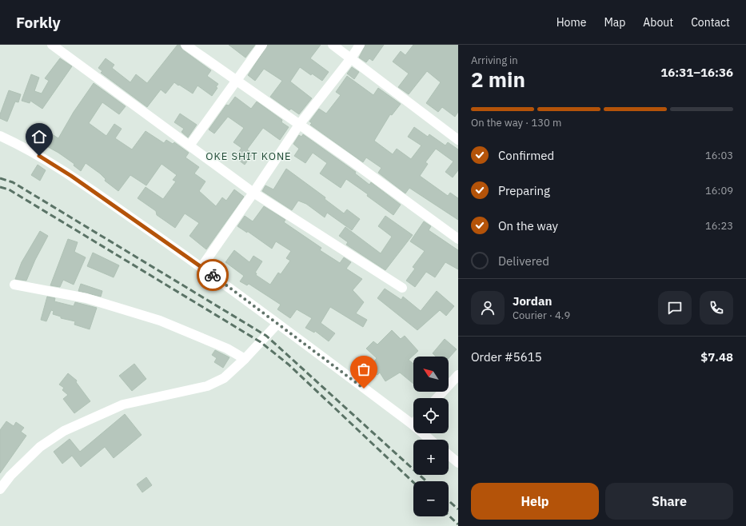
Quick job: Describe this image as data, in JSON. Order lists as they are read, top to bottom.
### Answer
{
  "districts": ["OKE SHIT KONE"],
  "north": "top left",
  "page": {
    "header": "Forkly",
    "nav": [
      "Home",
      "Map",
      "About",
      "Contact"
    ],
    "heading": ["2 min", "Arriving in", "16:31–16:36"],
    "panel": [
      "Jordan",
      "Courier · 4.9",
      "Order #5615",
      "$7.48"
    ],
    "bar": "On the way · 130 m",
    "list": [
      ["Confirmed", "16:03"],
      ["Preparing", "16:09"],
      ["On the way", "16:23"],
      "Delivered"
    ],
    "map_buttons": ["+", "−"],
    "buttons": ["Help", "Share"]
  }
}
